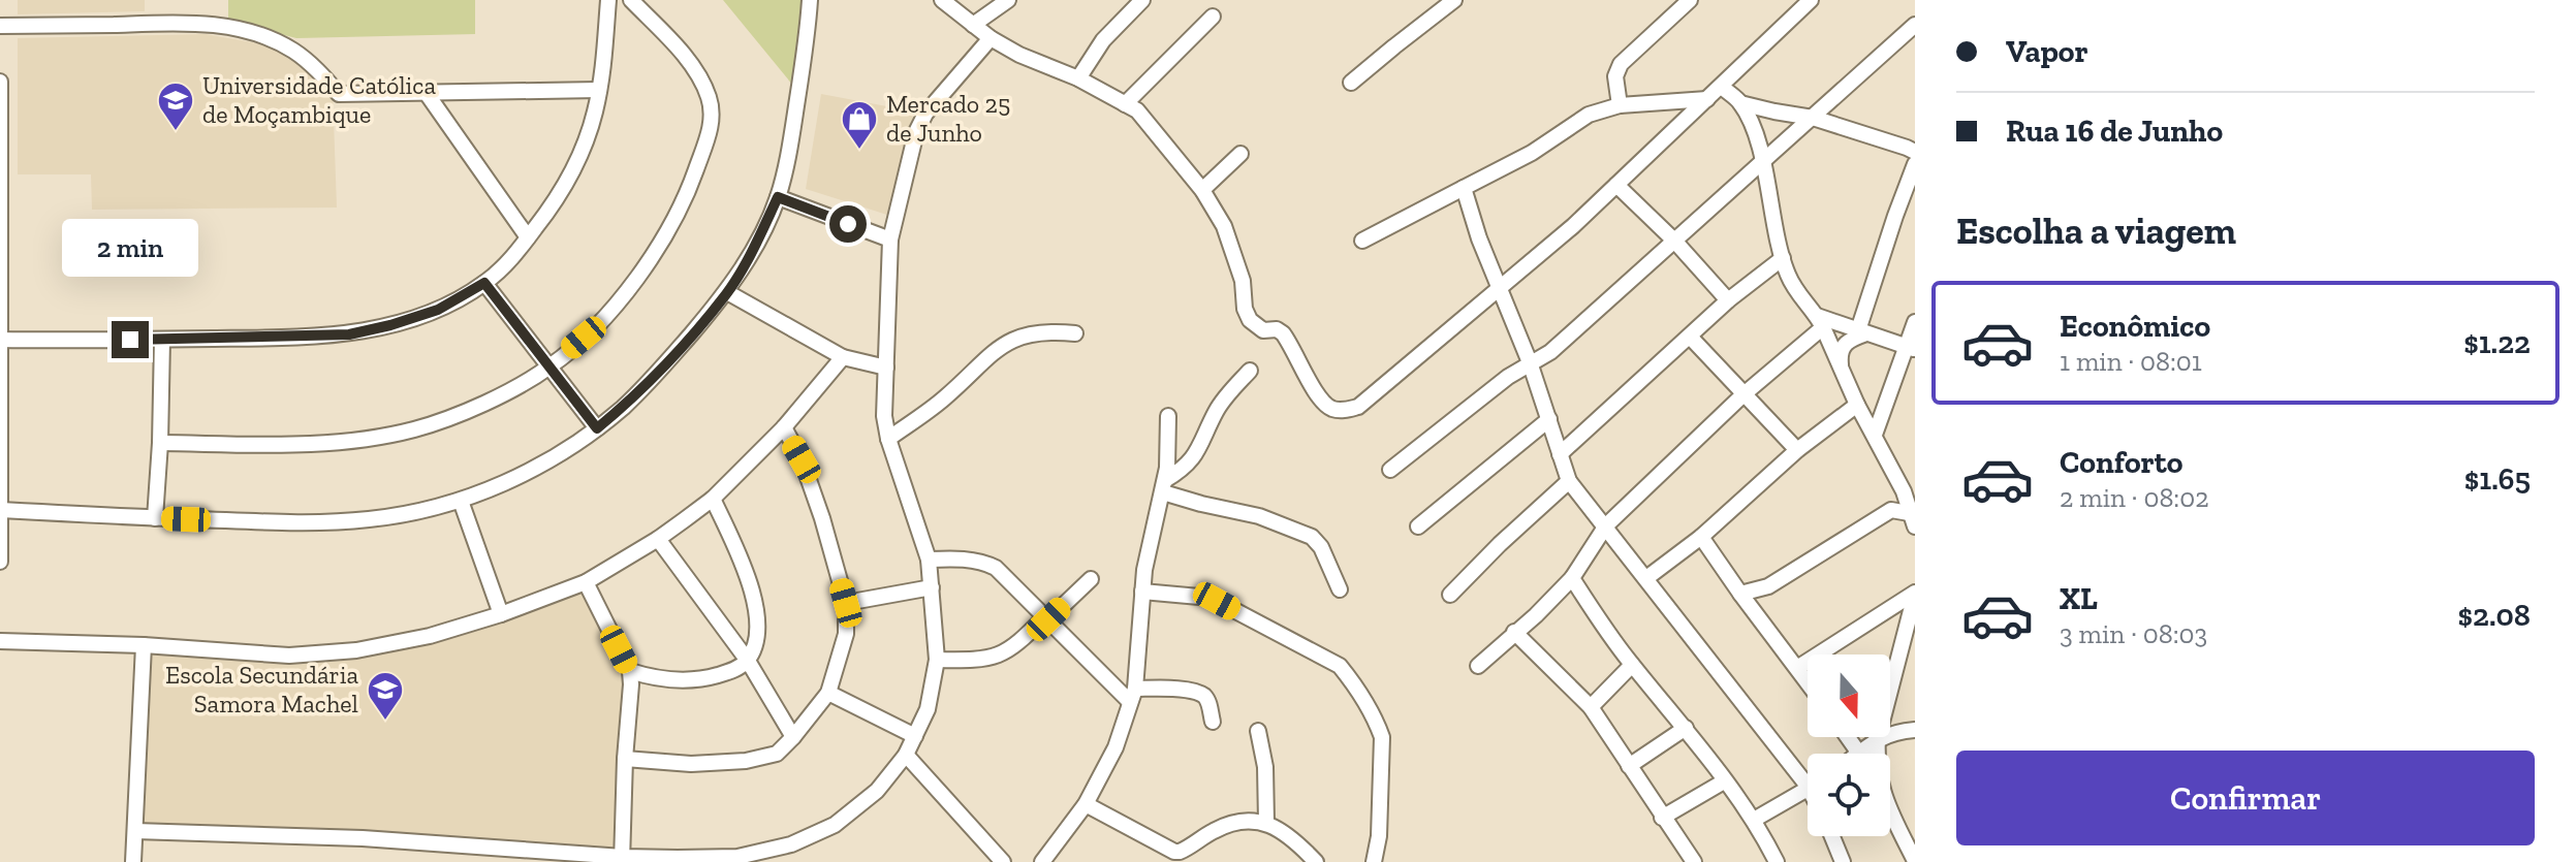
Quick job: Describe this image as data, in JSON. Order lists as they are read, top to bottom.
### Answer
{
  "places": {
    "school or university": ["Universidade Católica de Moçambique", "Escola Secundária Samora Machel"],
    "shop": ["Mercado 25 de Junho"]
  },
  "north": "bottom",
  "page": {
    "banner": ["Vapor", "Rua 16 de Junho"],
    "heading": "Escolha a viagem",
    "bubble": "2 min",
    "list": [
      {
        "name": "Econômico",
        "note": "1 min · 08:01",
        "value": "$1.22"
      },
      {
        "name": "Conforto",
        "note": "2 min · 08:02",
        "value": "$1.65"
      },
      {
        "name": "XL",
        "note": "3 min · 08:03",
        "value": "$2.08"
      }
    ],
    "buttons": "Confirmar"
  }
}
